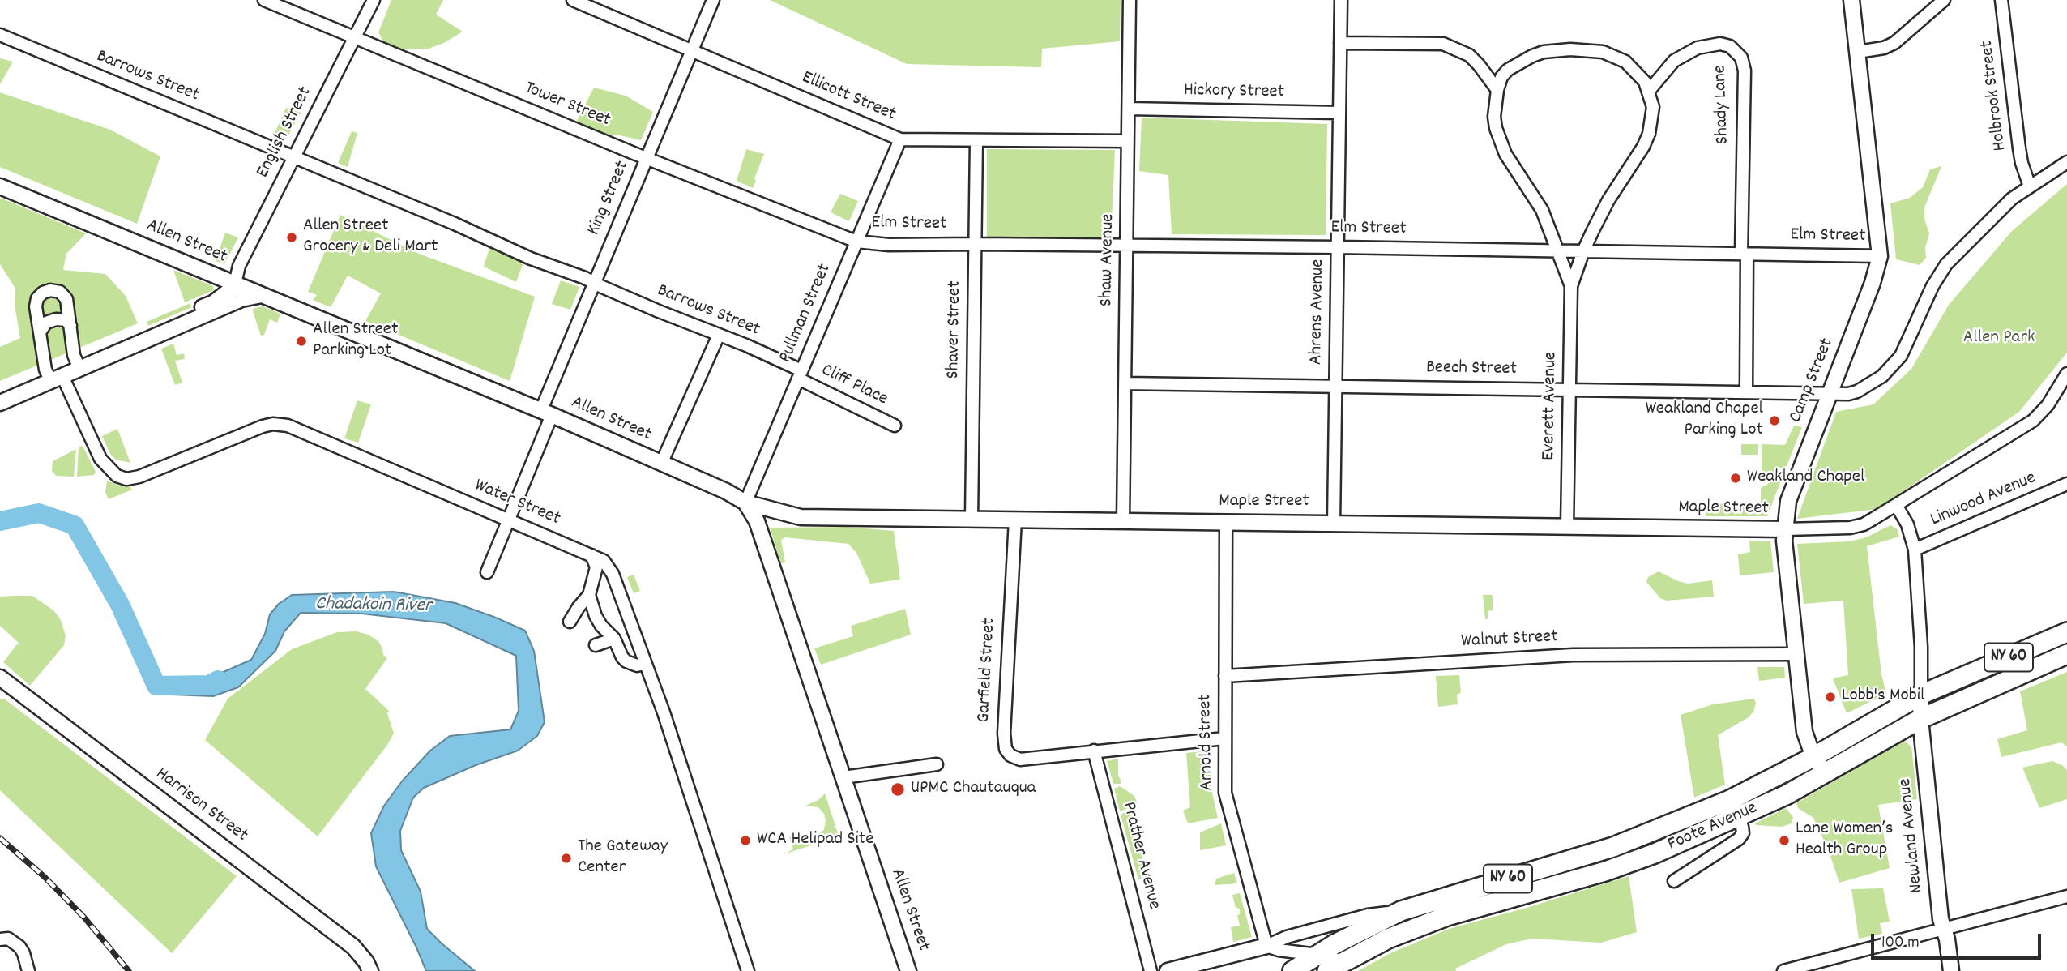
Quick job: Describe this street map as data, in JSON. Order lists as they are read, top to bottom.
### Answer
{
  "streets": {
    "highway": ["NY 60", "Foote Avenue"],
    "street": [
      "Barrows Street",
      "Hickory Street",
      "Holbrook Street",
      "Ellicott Street",
      "Shady Lane",
      "Tower Street",
      "English Street",
      "King Street",
      "Elm Street",
      "Allen Street",
      "Shaw Avenue",
      "Ahrens Avenue",
      "Pullman Street",
      "Shaver Street",
      "Beech Street",
      "Camp Street",
      "Cliff Place",
      "Everett Avenue",
      "Linwood Avenue",
      "Maple Street",
      "Water Street",
      "Walnut Street",
      "Garfield Street",
      "Arnold Street",
      "Harrison Street",
      "Newland Avenue",
      "Prather Avenue"
    ]
  },
  "crossings": [
    ["Barrows Street", "English Street"],
    ["Barrows Street", "King Street"],
    ["Barrows Street", "Pullman Street"],
    ["Barrows Street", "Cliff Place"],
    ["Hickory Street", "Shaw Avenue"],
    ["Hickory Street", "Ahrens Avenue"],
    ["Holbrook Street", "Beech Street"],
    ["Ellicott Street", "King Street"],
    ["Ellicott Street", "Shaw Avenue"],
    ["Ellicott Street", "Pullman Street"],
    ["Ellicott Street", "Shaver Street"],
    ["Shady Lane", "Elm Street"],
    ["Shady Lane", "Beech Street"],
    ["Tower Street", "English Street"],
    ["Tower Street", "King Street"],
    ["Tower Street", "Elm Street"],
    ["Tower Street", "Pullman Street"],
    ["English Street", "Allen Street"],
    ["King Street", "Allen Street"],
    ["King Street", "Water Street"],
    ["Elm Street", "Shaw Avenue"],
    ["Elm Street", "Ahrens Avenue"],
    ["Elm Street", "Pullman Street"],
    ["Elm Street", "Shaver Street"],
    ["Elm Street", "Camp Street"],
    ["Allen Street", "Pullman Street"],
    ["Allen Street", "Maple Street"],
    ["Shaw Avenue", "Beech Street"],
    ["Shaw Avenue", "Maple Street"],
    ["Ahrens Avenue", "Beech Street"],
    ["Ahrens Avenue", "Maple Street"],
    ["Pullman Street", "Cliff Place"],
    ["Pullman Street", "Maple Street"],
    ["Shaver Street", "Maple Street"],
    ["Beech Street", "Camp Street"],
    ["Beech Street", "Everett Avenue"],
    ["Camp Street", "Maple Street"],
    ["Camp Street", "Walnut Street"],
    ["Camp Street", "Foote Avenue"],
    ["Everett Avenue", "Maple Street"],
    ["Maple Street", "Garfield Street"],
    ["Maple Street", "Arnold Street"],
    ["Walnut Street", "Arnold Street"],
    ["Garfield Street", "Prather Avenue"],
    ["Arnold Street", "Foote Avenue"],
    ["Foote Avenue", "Newland Avenue"]
  ],
  "water": ["Chadakoin River"],
  "parks": ["Allen Park"],
  "places": [
    "Allen Street Grocery & Deli Mart",
    "Allen Street Parking Lot",
    "Weakland Chapel Parking Lot",
    "Weakland Chapel",
    "Lobb's Mobil",
    "UPMC Chautauqua",
    "WCA Helipad Site",
    "Lane Women’s Health Group",
    "The Gateway Center"
  ],
  "scale_bar": "100 m"
}
